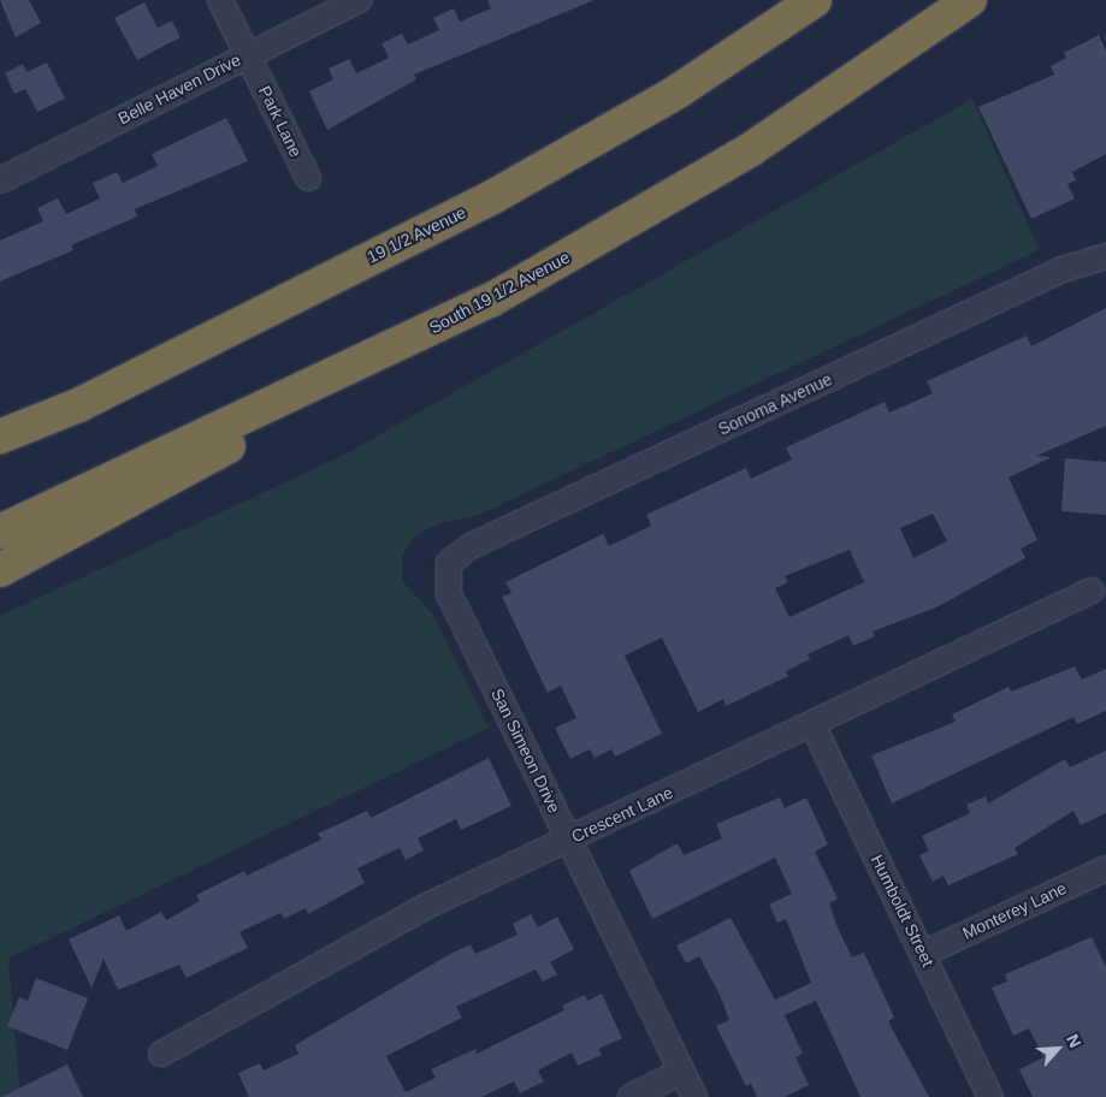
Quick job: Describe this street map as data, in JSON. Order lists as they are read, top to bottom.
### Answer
{
  "streets": {
    "highway": ["19 1/2 Avenue", "South 19 1/2 Avenue"],
    "street": [
      "Belle Haven Drive",
      "Park Lane",
      "Sonoma Avenue",
      "San Simeon Drive",
      "Crescent Lane",
      "Humboldt Street",
      "Monterey Lane"
    ]
  },
  "crossings": [
    ["Belle Haven Drive", "Park Lane"],
    ["Sonoma Avenue", "San Simeon Drive"],
    ["San Simeon Drive", "Crescent Lane"],
    ["Crescent Lane", "Humboldt Street"],
    ["Humboldt Street", "Monterey Lane"]
  ],
  "north": "top right"
}
